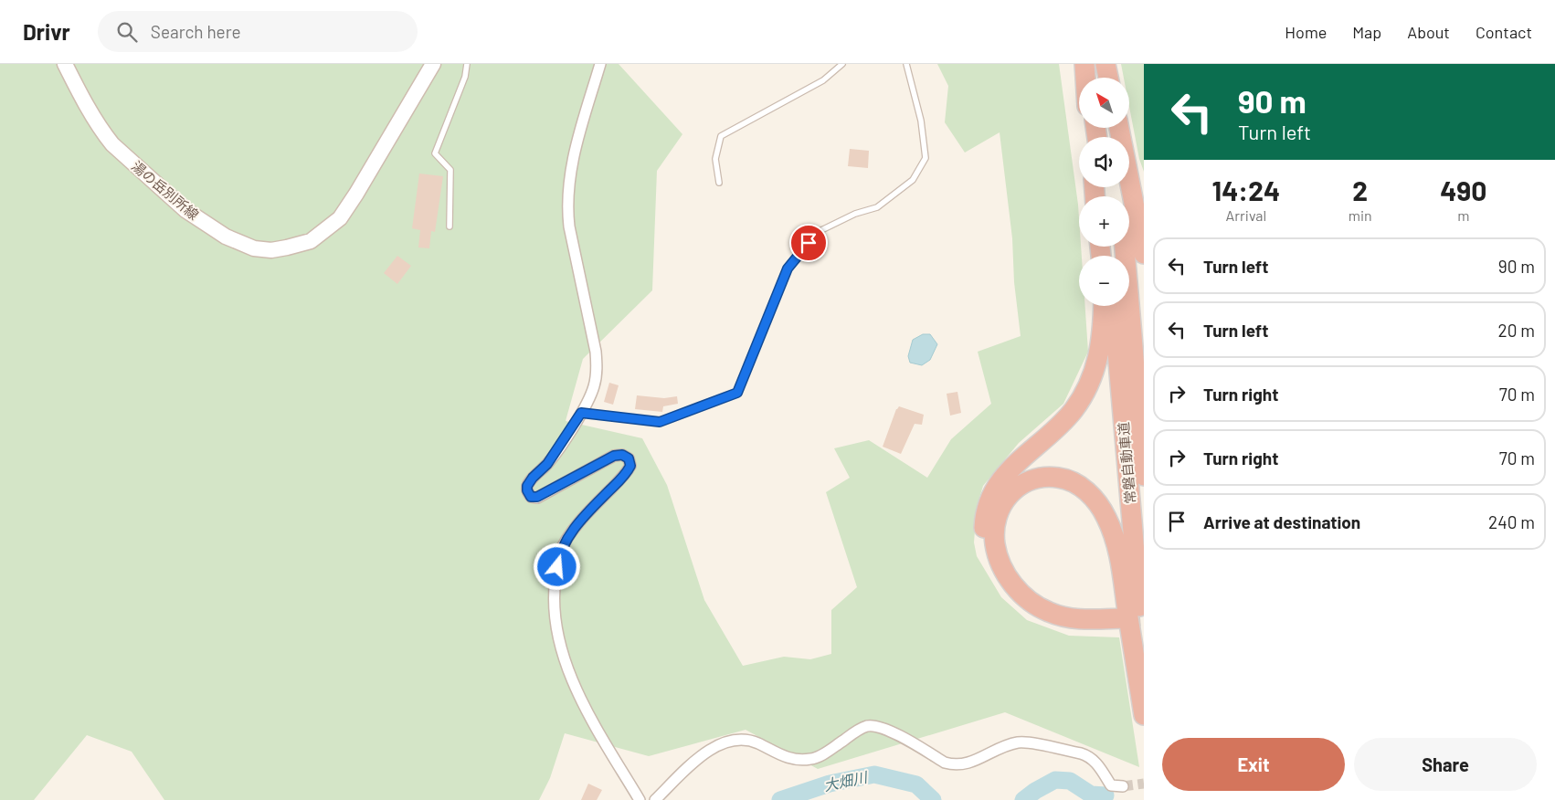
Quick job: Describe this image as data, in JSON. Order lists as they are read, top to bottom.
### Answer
{
  "streets": {
    "highway": ["常磐自動車道"],
    "main road": ["湯の岳別所線"]
  },
  "water": ["大畑川"],
  "north": "top left",
  "page": {
    "header": "Drivr",
    "search": "Search here",
    "nav": [
      "Home",
      "Map",
      "About",
      "Contact"
    ],
    "turn": ["90 m", "Turn left"],
    "map_buttons": ["+", "−"],
    "eta": [
      "14:24",
      "Arrival",
      "2",
      "min",
      "490",
      "m"
    ],
    "list": [
      {
        "name": "Turn left",
        "value": "90 m"
      },
      {
        "name": "Turn left",
        "value": "20 m"
      },
      {
        "name": "Turn right",
        "value": "70 m"
      },
      {
        "name": "Turn right",
        "value": "70 m"
      },
      {
        "name": "Arrive at destination",
        "value": "240 m"
      }
    ],
    "buttons": ["Exit", "Share"]
  }
}
